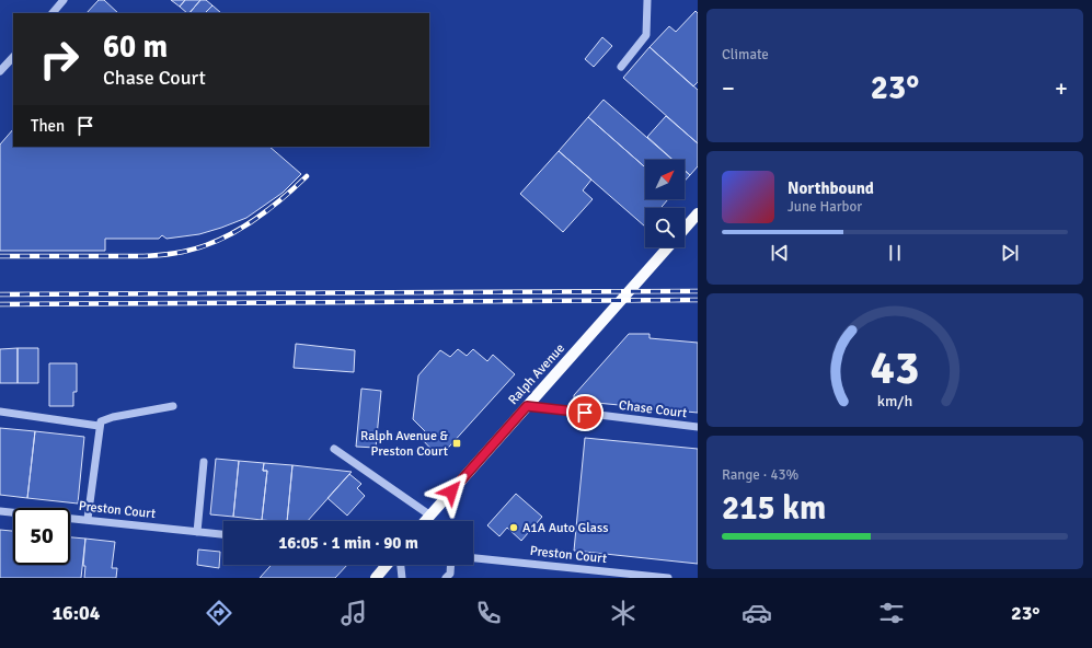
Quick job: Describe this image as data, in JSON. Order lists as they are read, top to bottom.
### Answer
{
  "streets": {
    "main road": ["Ralph Avenue"],
    "street": ["Chase Court", "Preston Court"]
  },
  "crossings": [
    ["Ralph Avenue", "Chase Court"]
  ],
  "places": {
    "transit": ["Ralph Avenue & Preston Court"],
    "other": ["A1A Auto Glass"]
  },
  "north": "top right",
  "page": {
    "tile": [
      "Climate",
      ["Range · 43%", "215 km"]
    ],
    "turn": ["60 m", "Chase Court"],
    "heat": ["−", "23°", "+"],
    "then": "Then",
    "song": ["Northbound", "June Harbor"],
    "limit": "50",
    "trip": "16:05 · 1 min · 90 m",
    "tabs": ["16:04", "23°"],
    "gauge": ["43", "km/h"]
  }
}
